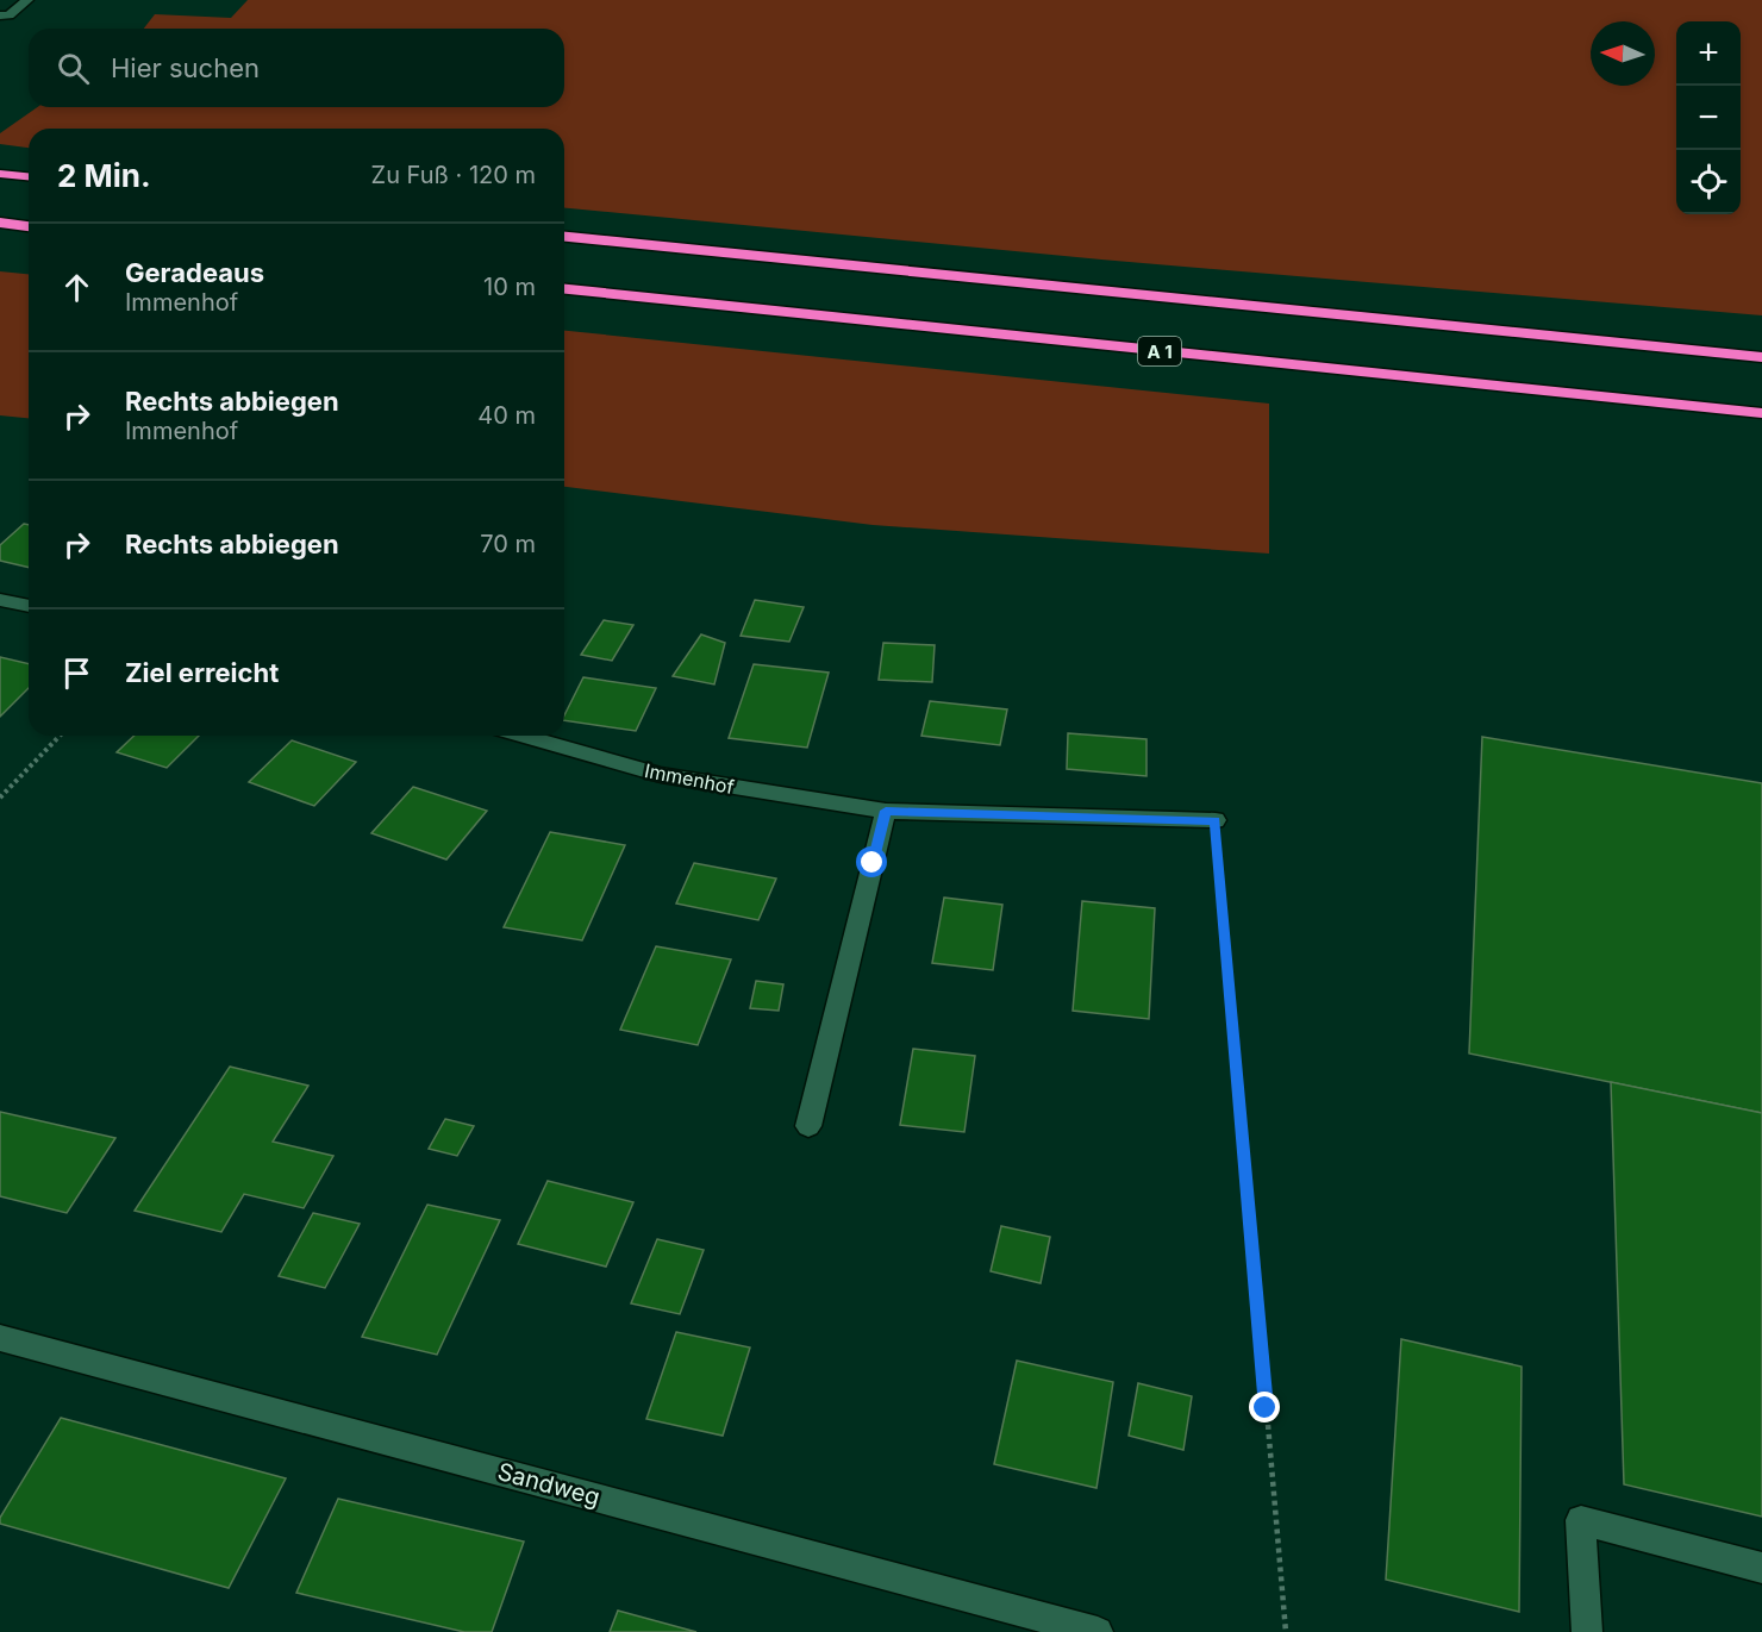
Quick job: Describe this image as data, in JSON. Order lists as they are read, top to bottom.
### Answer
{
  "streets": {
    "highway": ["A 1"],
    "street": ["Immenhof", "Sandweg"]
  },
  "north": "left",
  "page": {
    "map_buttons": ["+", "−"],
    "search": "Hier suchen",
    "heading": ["2 Min.", "Zu Fuß · 120 m"],
    "list": [
      ["Geradeaus", "Immenhof", "10 m"],
      ["Rechts abbiegen", "Immenhof", "40 m"],
      ["Rechts abbiegen", "70 m"],
      "Ziel erreicht"
    ]
  }
}
